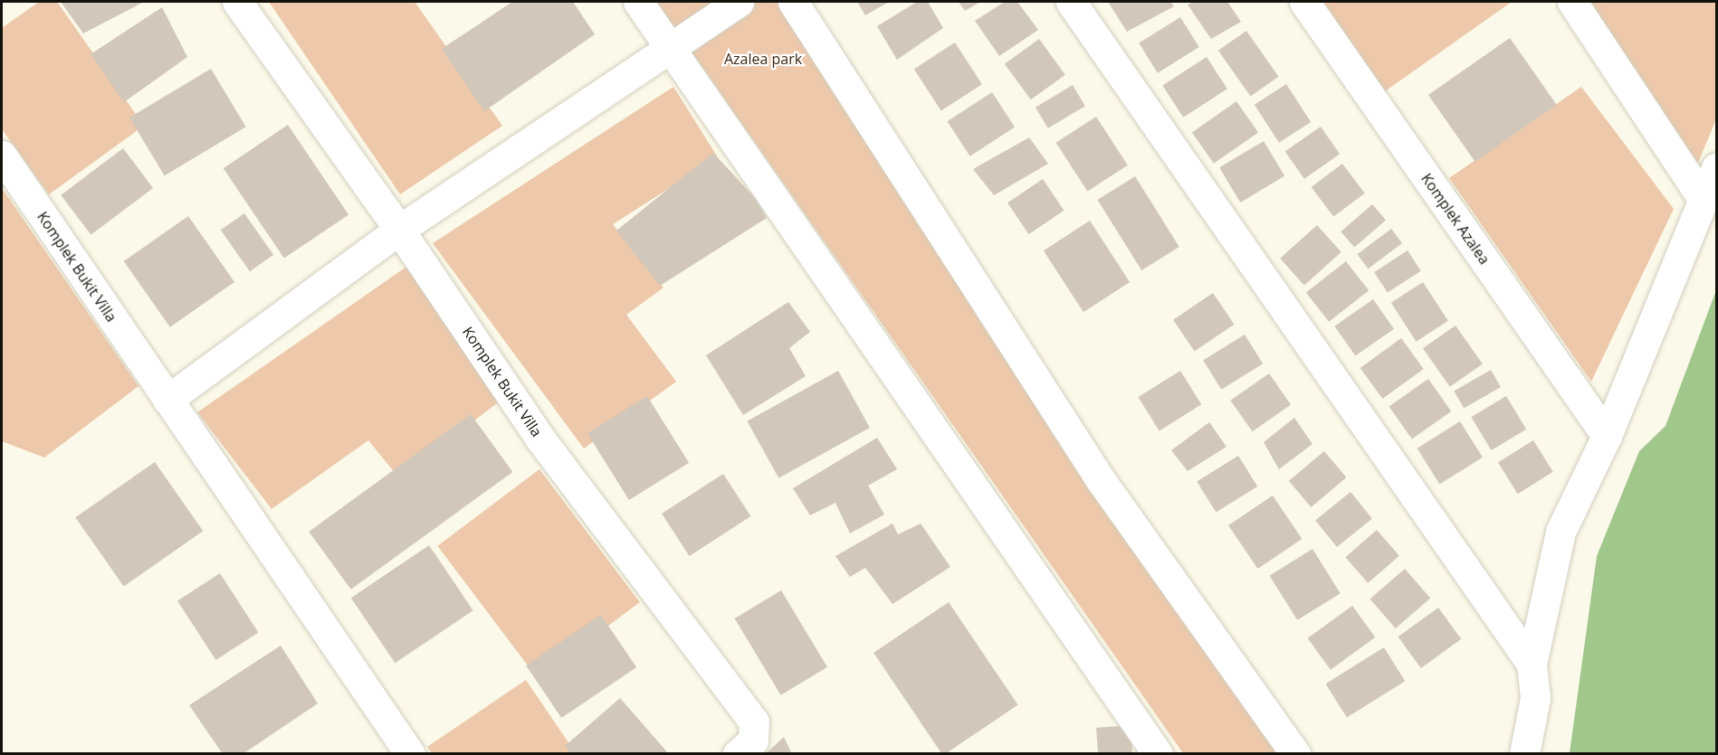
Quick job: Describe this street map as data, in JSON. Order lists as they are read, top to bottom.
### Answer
{
  "streets": {
    "street": ["Komplek Azalea", "Komplek Bukit Villa"]
  },
  "parks": ["Azalea park"]
}
